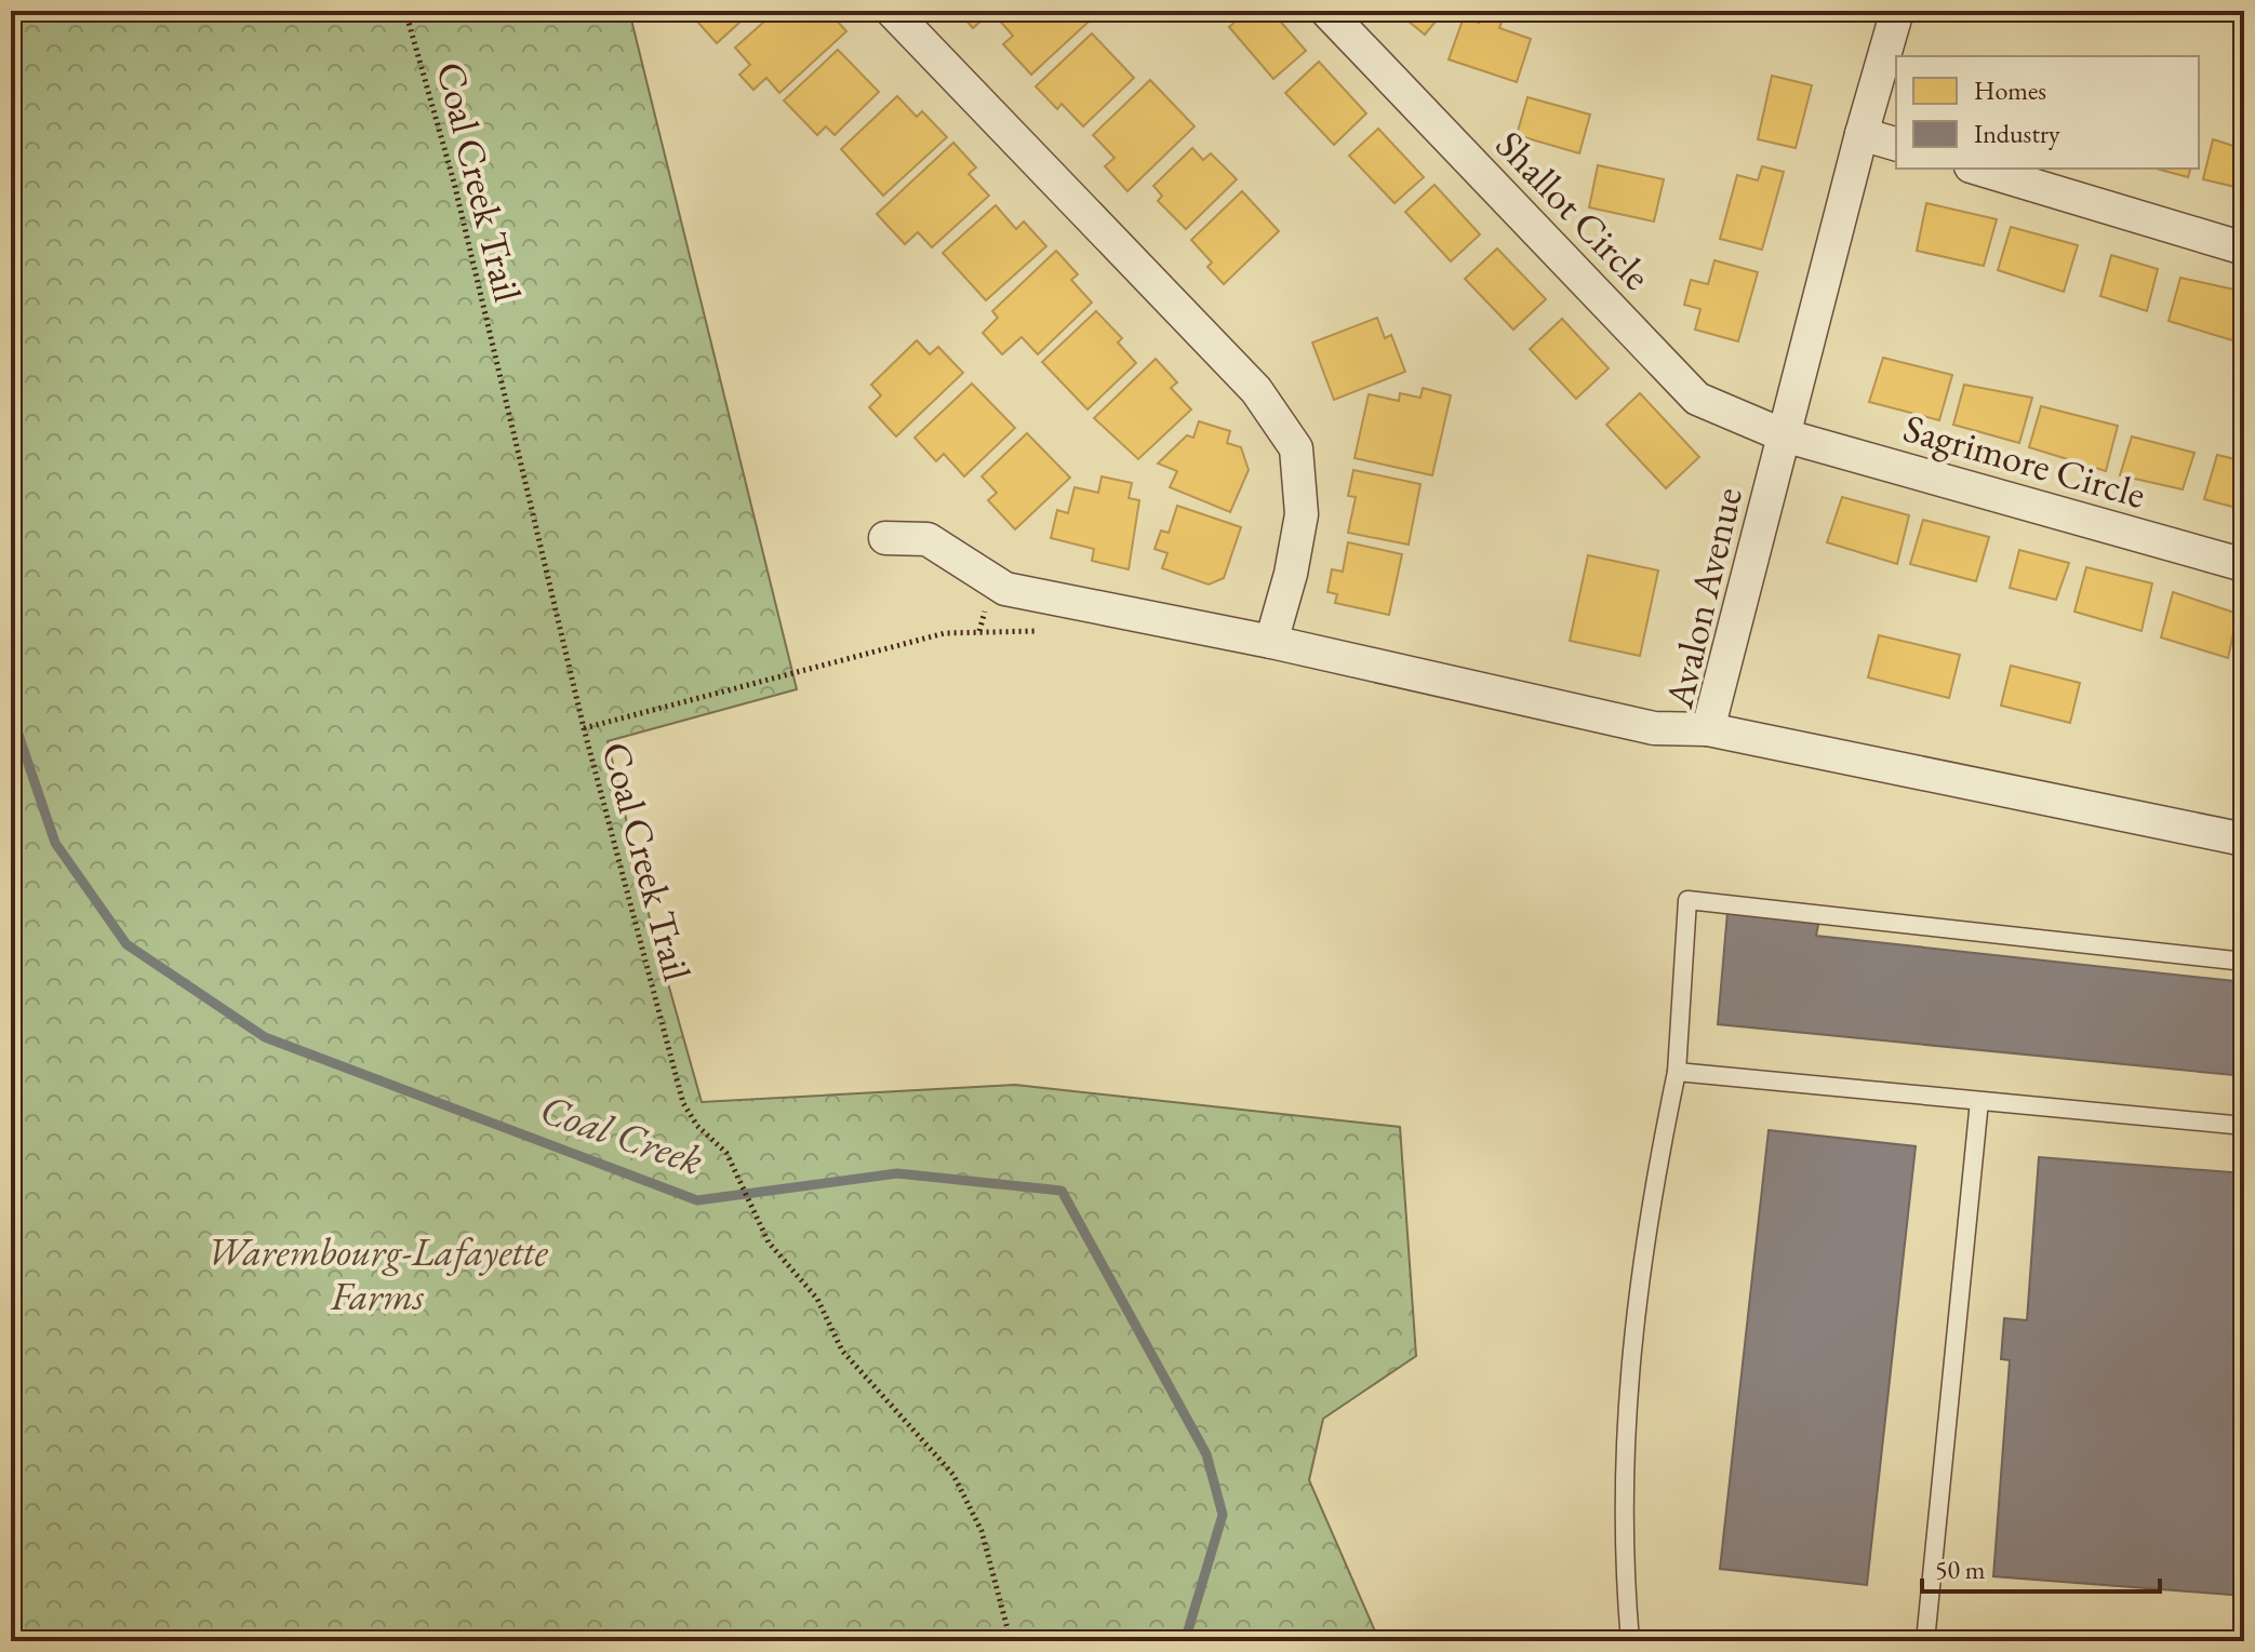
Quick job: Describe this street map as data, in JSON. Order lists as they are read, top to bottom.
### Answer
{
  "streets": {
    "street": ["Shallot Circle", "Sagrimore Circle", "Avalon Avenue"],
    "path": ["Coal Creek Trail"]
  },
  "crossings": [
    ["Shallot Circle", "Sagrimore Circle"],
    ["Shallot Circle", "Avalon Avenue"],
    ["Sagrimore Circle", "Avalon Avenue"]
  ],
  "water": ["Coal Creek"],
  "parks": ["Warembourg-Lafayette Farms"],
  "legend": ["Homes", "Industry"],
  "scale_bar": "50 m"
}
